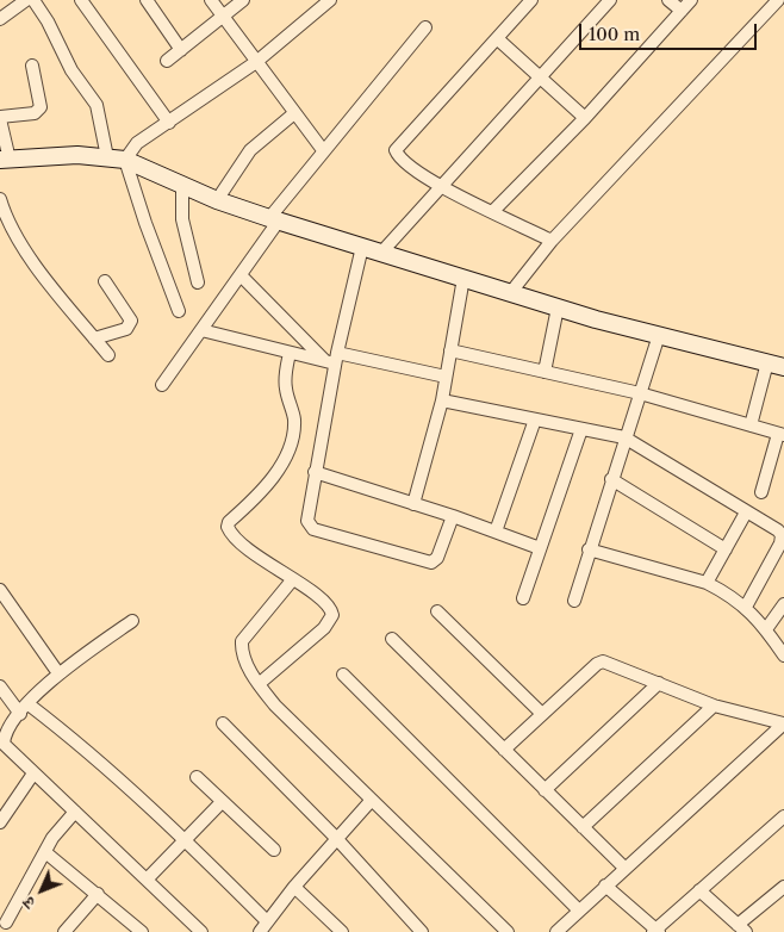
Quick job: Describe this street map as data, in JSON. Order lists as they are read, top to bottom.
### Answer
{
  "scale_bar": "100 m",
  "north": "bottom left"
}
